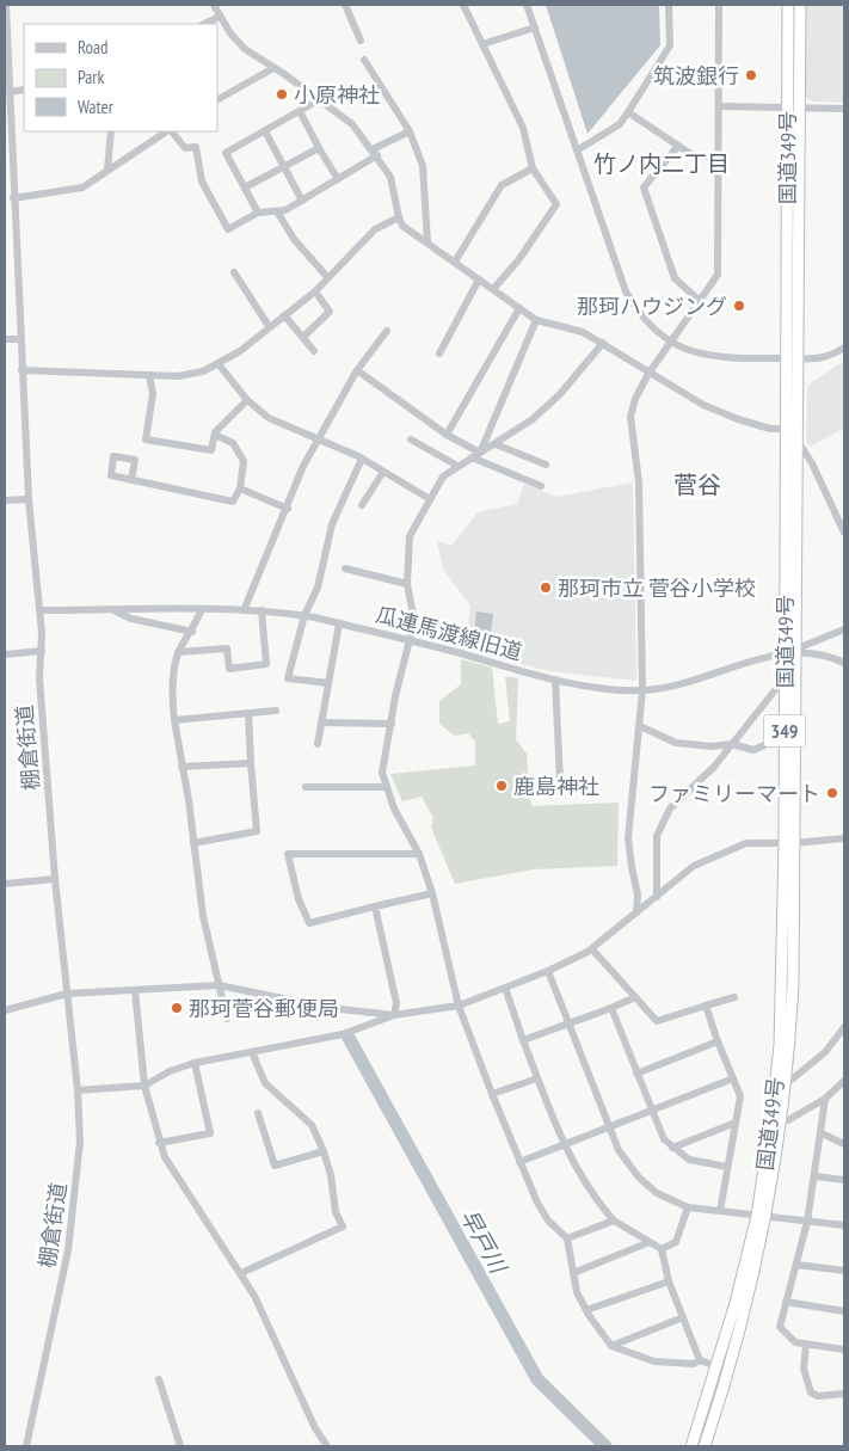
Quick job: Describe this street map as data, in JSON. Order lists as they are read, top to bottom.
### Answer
{
  "streets": {
    "highway": ["国道349号", "349"],
    "street": ["瓜連馬渡線旧道", "棚倉街道"]
  },
  "crossings": [
    ["国道349号", "瓜連馬渡線旧道"],
    ["瓜連馬渡線旧道", "棚倉街道"]
  ],
  "districts": ["竹ノ内二丁目", "菅谷"],
  "water": ["早戸川"],
  "places": [
    "筑波銀行",
    "小原神社",
    "那珂ハウジング",
    "那珂市立 菅谷小学校",
    "鹿島神社",
    "ファミリーマート",
    "那珂菅谷郵便局"
  ],
  "legend": ["Road", "Park", "Water"]
}
